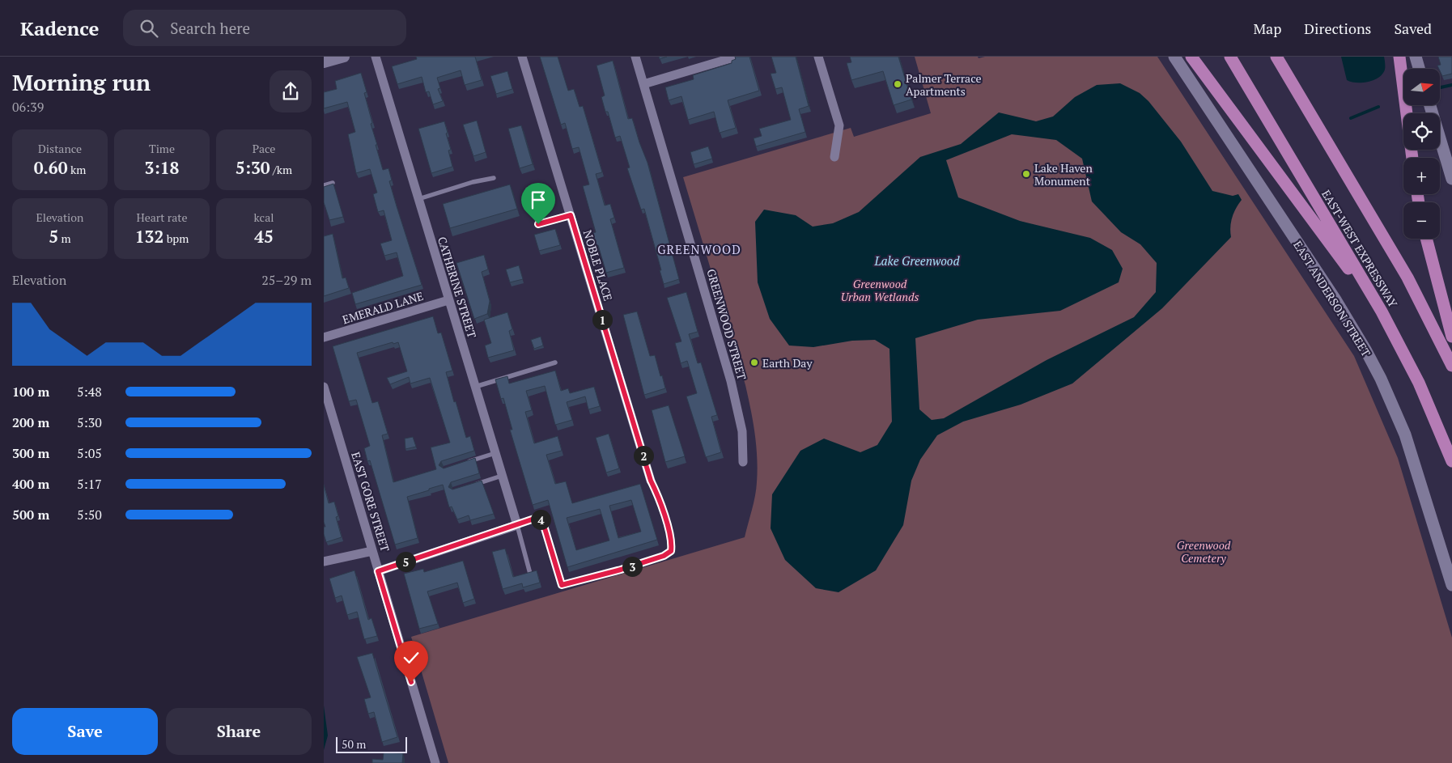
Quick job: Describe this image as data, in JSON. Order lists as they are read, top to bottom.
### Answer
{
  "streets": {
    "highway": ["EAST-WEST EXPRESSWAY"],
    "main road": ["EAST ANDERSON STREET"],
    "street": [
      "NOBLE PLACE",
      "CATHERINE STREET",
      "EMERALD LANE",
      "GREENWOOD STREET",
      "EAST GORE STREET"
    ]
  },
  "crossings": [
    ["CATHERINE STREET", "EMERALD LANE"]
  ],
  "districts": ["GREENWOOD"],
  "water": ["Lake Greenwood"],
  "parks": ["Greenwood Urban Wetlands", "Greenwood Cemetery"],
  "places": ["Palmer Terrace Apartments", "Lake Haven Monument", "Earth Day"],
  "scale_bar": "50 m",
  "north": "right",
  "page": {
    "header": "Kadence",
    "search": "Search here",
    "nav": ["Map", "Directions", "Saved"],
    "heading": ["Morning run", "06:39"],
    "map_buttons": ["+", "−"],
    "stats": [
      ["Distance", "0.60 km"],
      ["Time", "3:18"],
      ["Pace", "5:30 /km"],
      ["Elevation", "5 m"],
      ["Heart rate", "132 bpm"],
      ["kcal", "45"]
    ],
    "chart": ["Elevation", "25–29 m"],
    "pins": [
      "1",
      "2",
      "4",
      "5",
      "3"
    ],
    "list": [
      {
        "name": "100 m",
        "note": "5:48"
      },
      {
        "name": "200 m",
        "note": "5:30"
      },
      {
        "name": "300 m",
        "note": "5:05"
      },
      {
        "name": "400 m",
        "note": "5:17"
      },
      {
        "name": "500 m",
        "note": "5:50"
      }
    ],
    "buttons": ["Save", "Share"],
    "scale": "50 m"
  }
}
